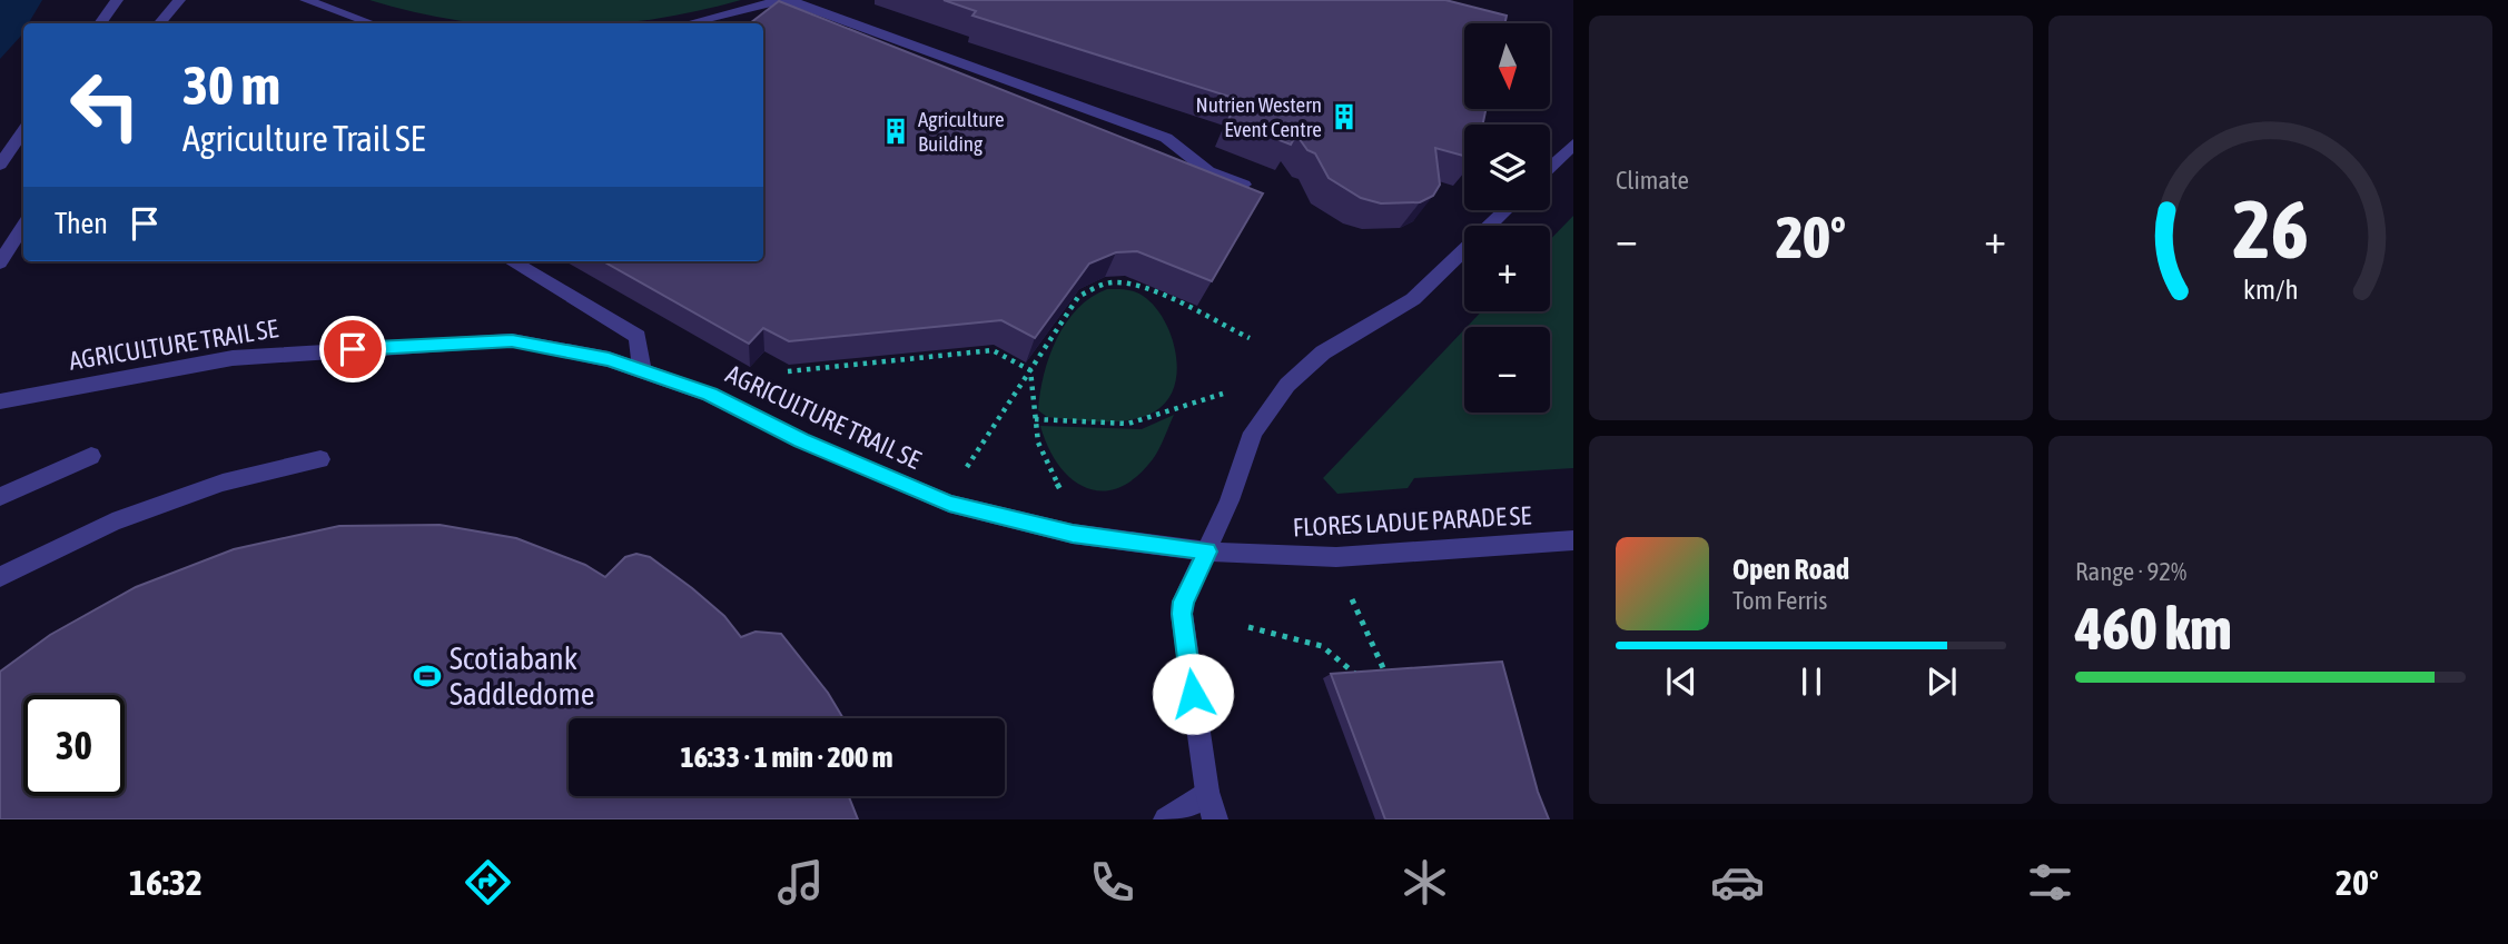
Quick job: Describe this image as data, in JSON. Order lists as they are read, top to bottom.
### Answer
{
  "streets": {
    "street": ["AGRICULTURE TRAIL SE", "FLORES LADUE PARADE SE"]
  },
  "crossings": [
    ["AGRICULTURE TRAIL SE", "FLORES LADUE PARADE SE"]
  ],
  "places": {
    "building": ["Nutrien Western Event Centre", "Agriculture Building"],
    "sports": ["Scotiabank Saddledome"]
  },
  "north": "bottom",
  "page": {
    "tile": [
      "Climate",
      ["Range · 92%", "460 km"]
    ],
    "map_buttons": ["+", "−"],
    "turn": ["30 m", "Agriculture Trail SE"],
    "then": "Then",
    "heat": ["−", "20°", "+"],
    "song": ["Open Road", "Tom Ferris"],
    "limit": "30",
    "trip": "16:33 · 1 min · 200 m",
    "tabs": ["16:32", "20°"],
    "gauge": ["26", "km/h"]
  }
}
